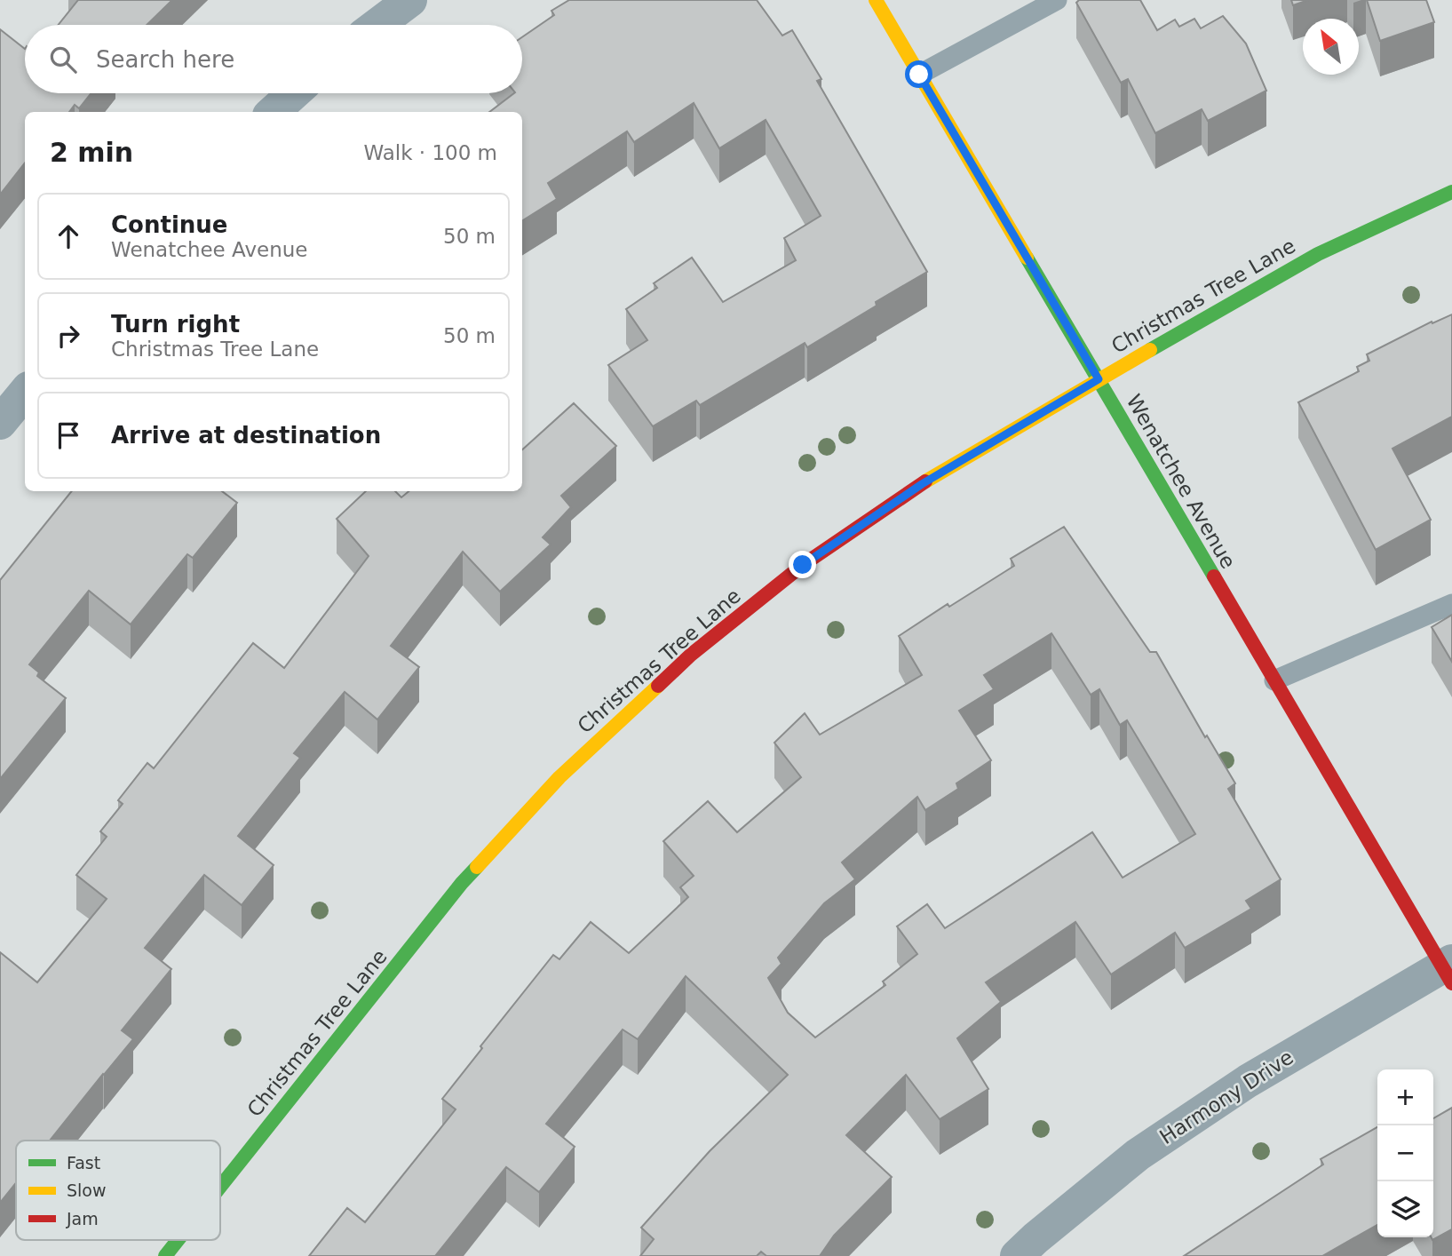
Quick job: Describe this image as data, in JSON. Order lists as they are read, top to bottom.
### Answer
{
  "streets": {
    "street": ["Christmas Tree Lane", "Wenatchee Avenue", "Harmony Drive"]
  },
  "crossings": [
    ["Christmas Tree Lane", "Wenatchee Avenue"],
    ["Wenatchee Avenue", "Harmony Drive"]
  ],
  "legend": ["Fast", "Slow", "Jam"],
  "north": "top left",
  "page": {
    "search": "Search here",
    "heading": ["2 min", "Walk · 100 m"],
    "list": [
      ["Continue", "Wenatchee Avenue", "50 m"],
      ["Turn right", "Christmas Tree Lane", "50 m"],
      "Arrive at destination"
    ],
    "map_buttons": ["+", "−"]
  }
}
